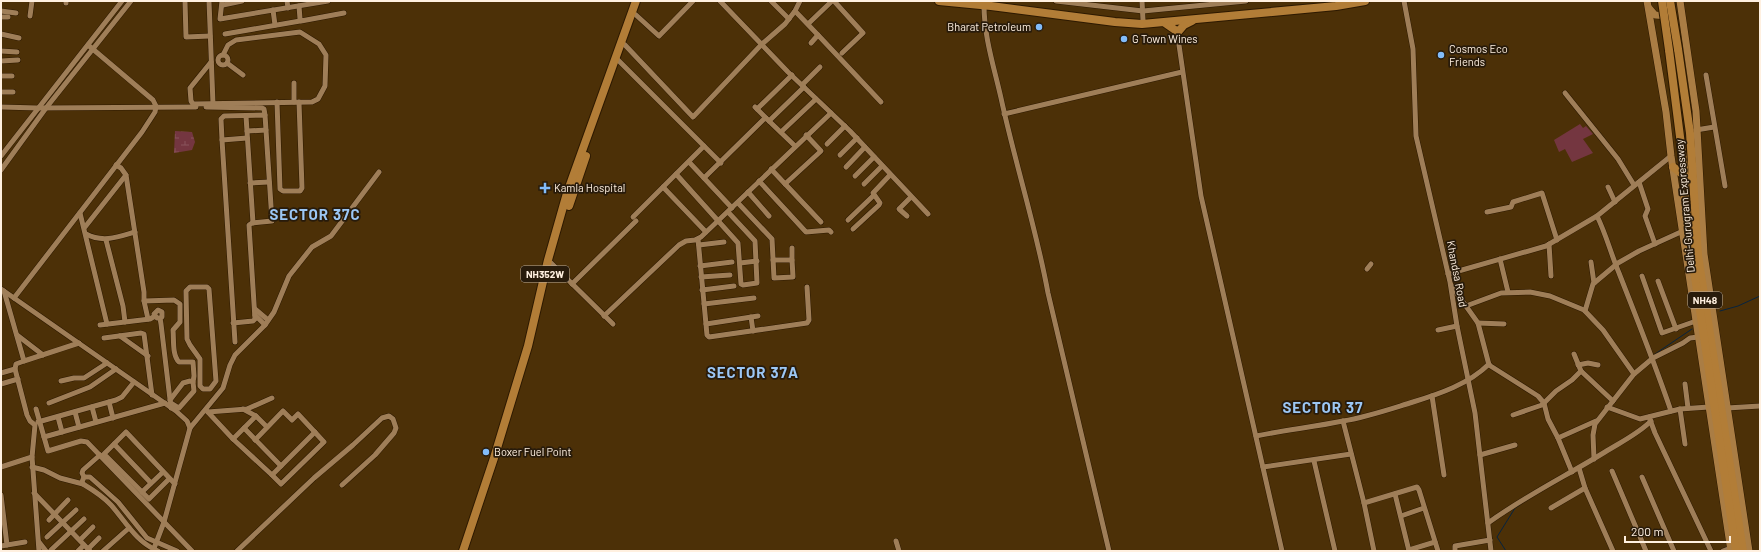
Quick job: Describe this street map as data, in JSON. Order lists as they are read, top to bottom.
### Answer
{
  "streets": {
    "highway": ["Delhi-Gurugram Expressway", "NH352W", "NH48"],
    "street": ["Khandsa Road"]
  },
  "districts": ["SECTOR 37C", "SECTOR 37A", "SECTOR 37"],
  "places": {
    "other": [
      "Bharat Petroleum",
      "G Town Wines",
      "Cosmos Eco Friends",
      "Boxer Fuel Point"
    ],
    "health": ["Kamla Hospital"]
  },
  "scale_bar": "200 m"
}
